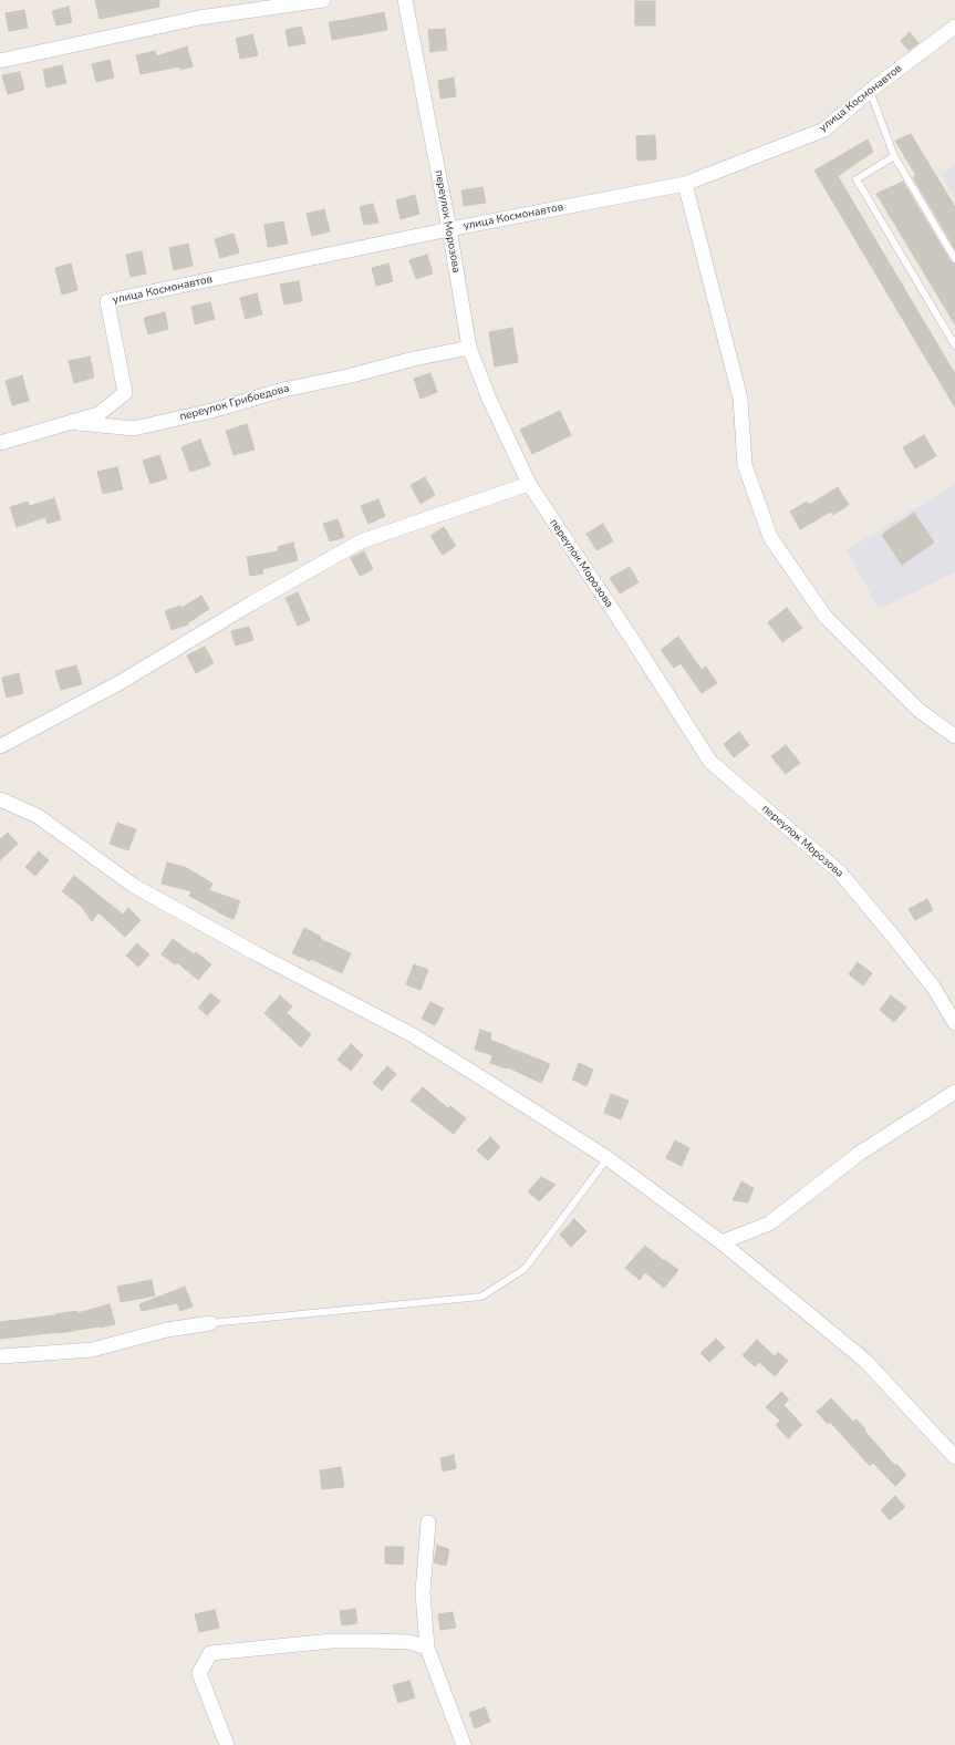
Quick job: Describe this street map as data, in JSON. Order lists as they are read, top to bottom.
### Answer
{
  "streets": {
    "street": ["улица Космонавтов", "переулок Морозова", "переулок Грибоедова"]
  },
  "crossings": [
    ["улица Космонавтов", "переулок Морозова"],
    ["улица Космонавтов", "переулок Грибоедова"],
    ["переулок Морозова", "переулок Грибоедова"]
  ]
}
